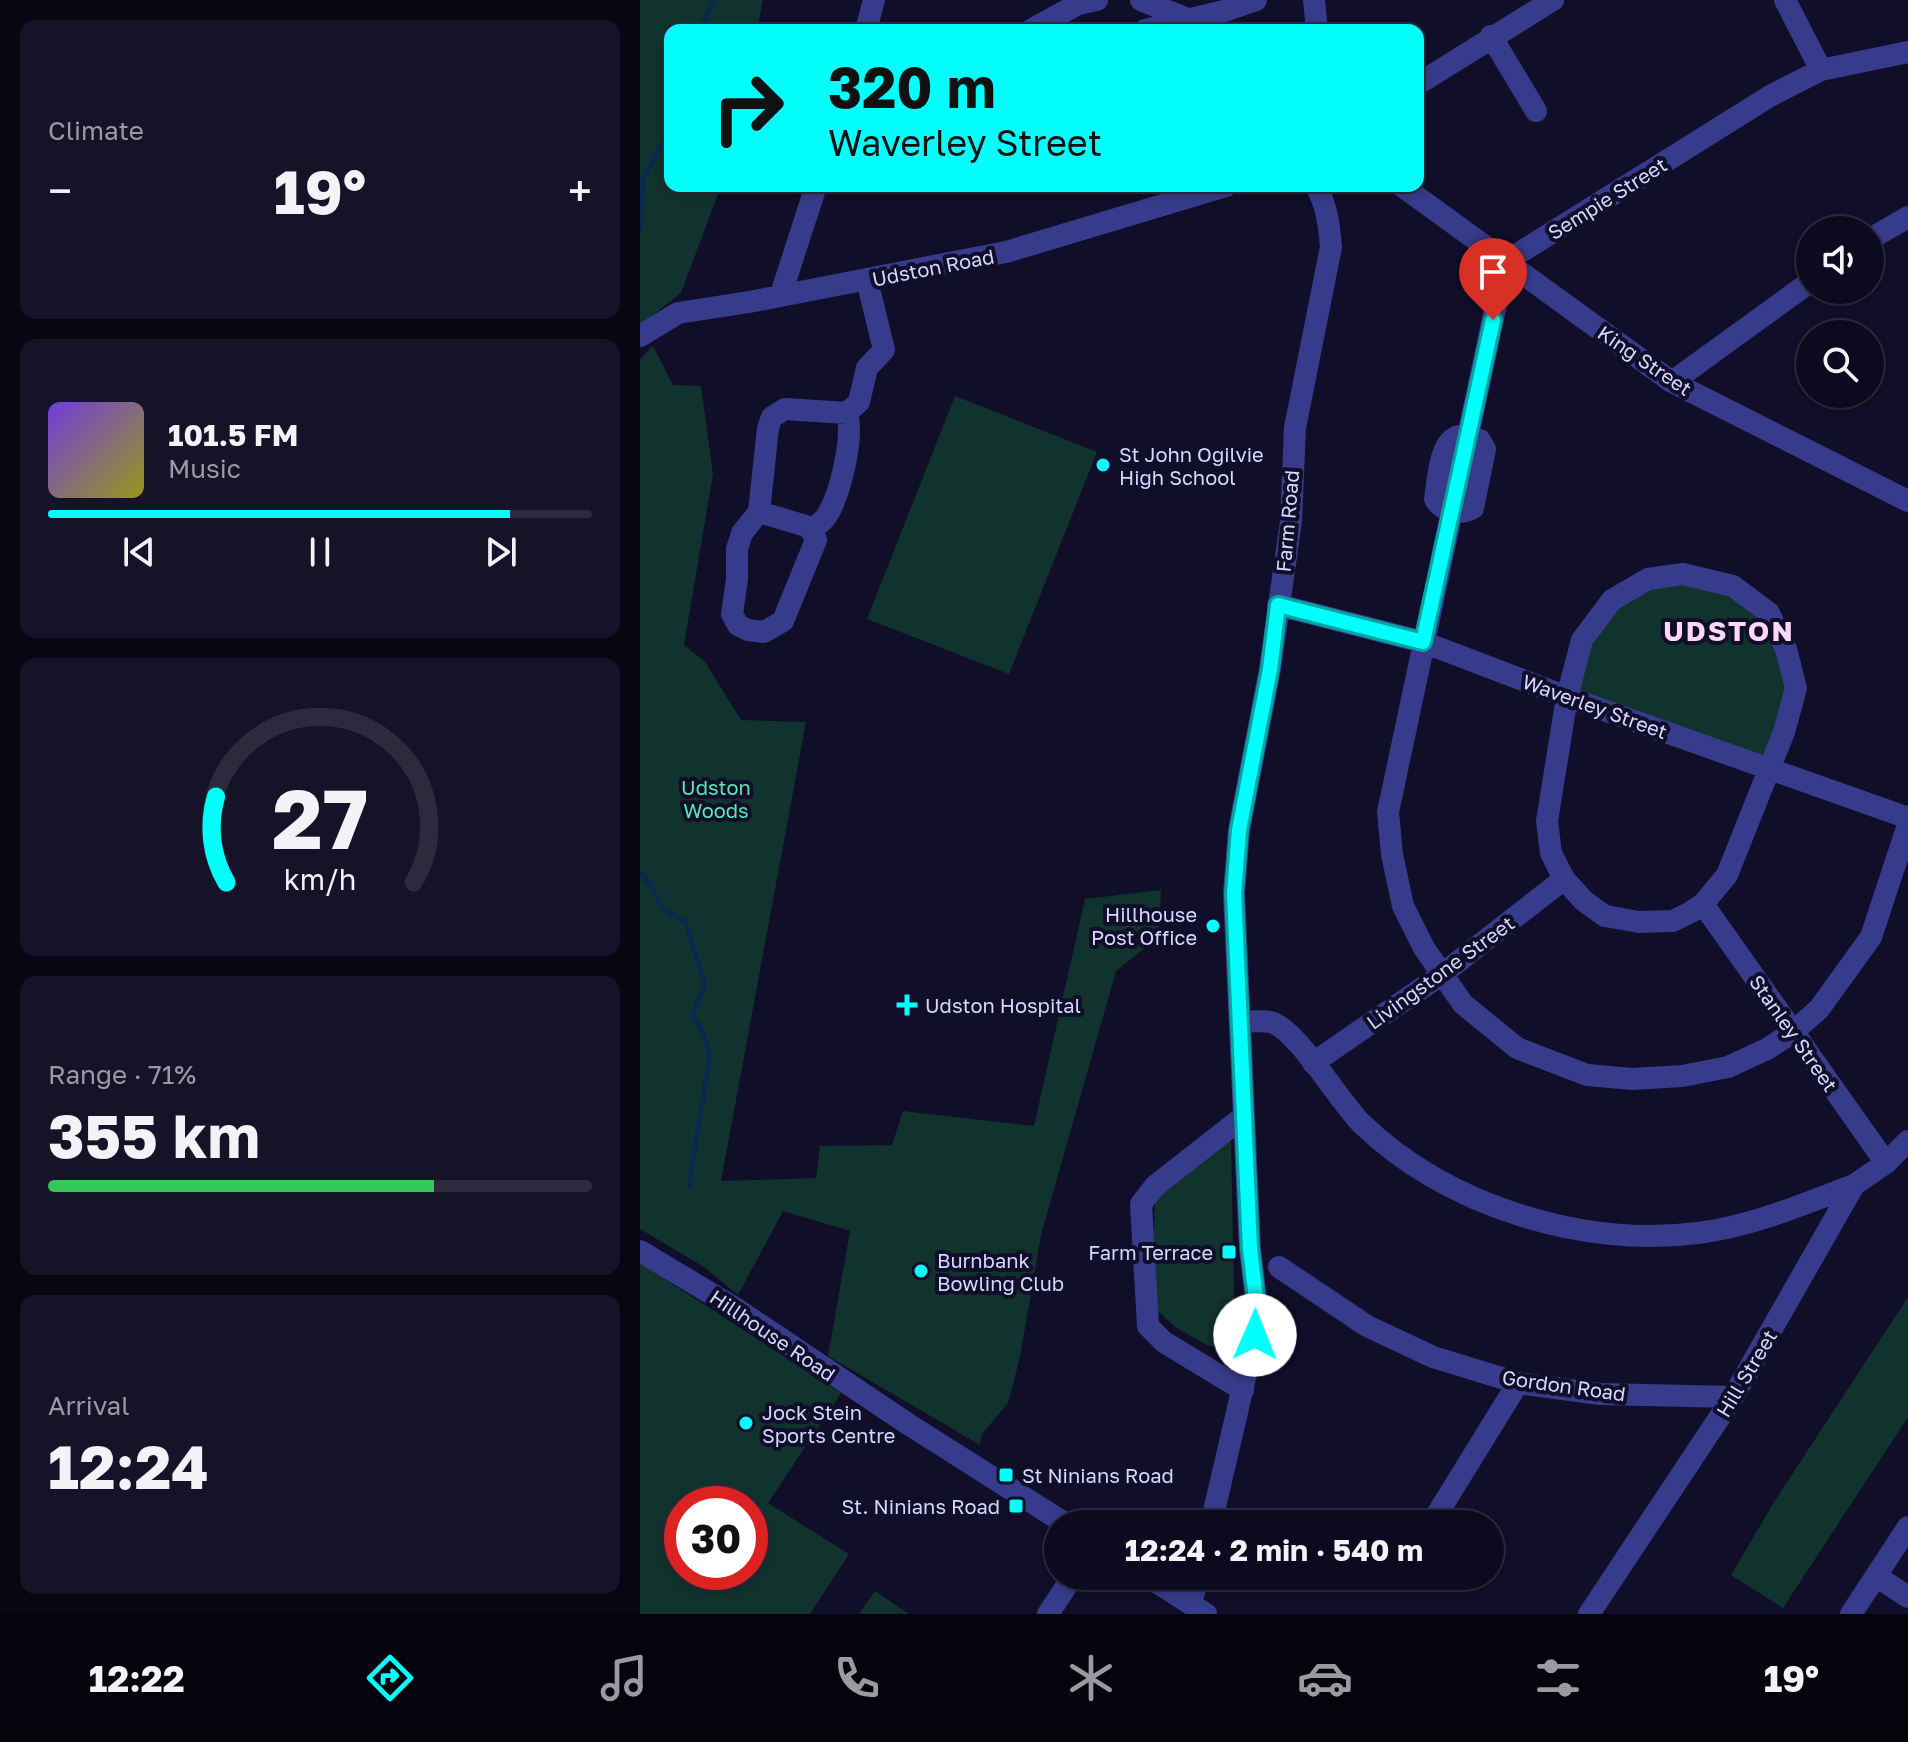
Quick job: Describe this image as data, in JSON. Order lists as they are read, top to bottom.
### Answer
{
  "streets": {
    "street": [
      "Sempie Street",
      "Udston Road",
      "King Street",
      "Farm Road",
      "Waverley Street",
      "Livingstone Street",
      "Stanley Street",
      "Hillhouse Road",
      "Hill Street",
      "Gordon Road"
    ]
  },
  "crossings": [
    ["Sempie Street", "King Street"],
    ["Farm Road", "Waverley Street"],
    ["Stanley Street", "Hill Street"],
    ["Hill Street", "Gordon Road"]
  ],
  "districts": ["UDSTON"],
  "parks": ["Udston Woods"],
  "places": {
    "other": [
      "St John Ogilvie High School",
      "Hillhouse Post Office",
      "Burnbank Bowling Club",
      "Jock Stein Sports Centre"
    ],
    "health": ["Udston Hospital"],
    "transit": ["Farm Terrace", "St Ninians Road", "St. Ninians Road"]
  },
  "page": {
    "tile": [
      "Climate",
      ["Range · 71%", "355 km"],
      ["Arrival", "12:24"]
    ],
    "turn": ["320 m", "Waverley Street"],
    "heat": ["−", "19°", "+"],
    "song": ["101.5 FM", "Music"],
    "limit": "30",
    "trip": "12:24 · 2 min · 540 m",
    "tabs": ["12:22", "19°"],
    "gauge": ["27", "km/h"]
  }
}
